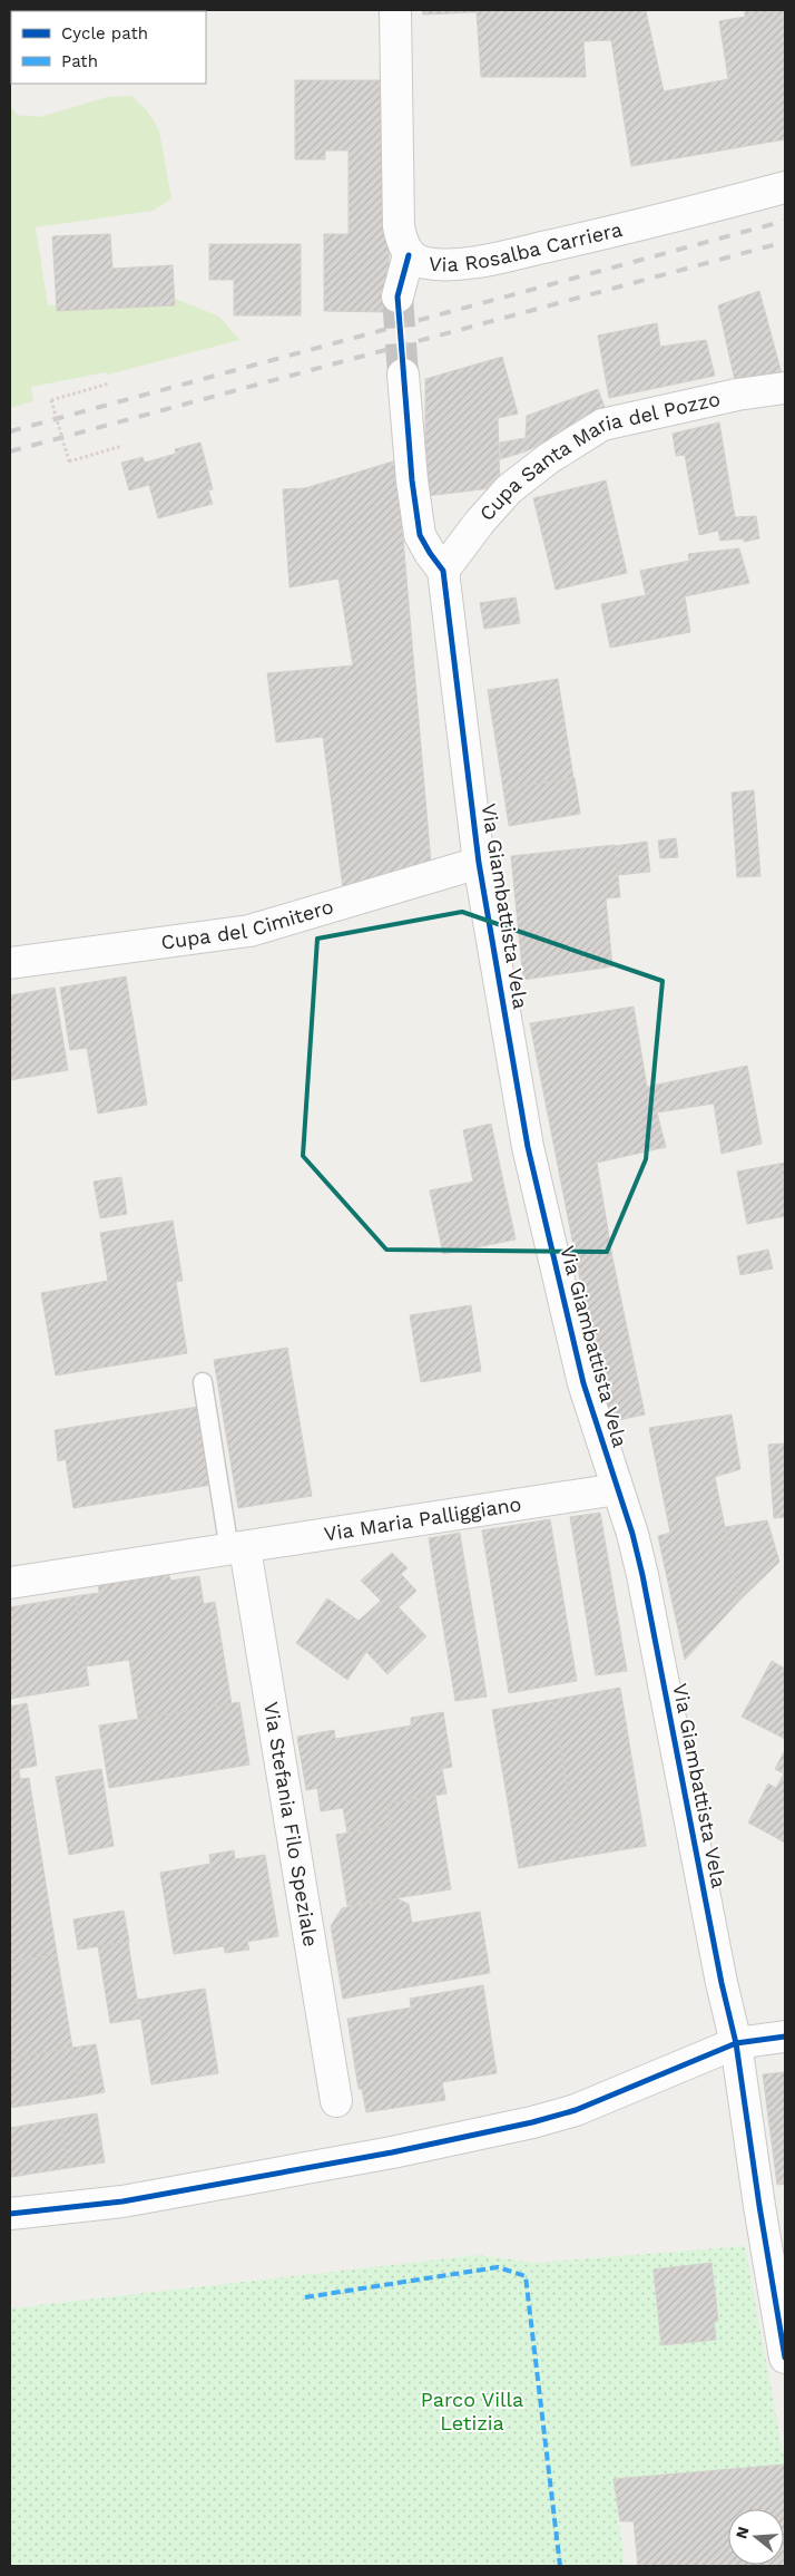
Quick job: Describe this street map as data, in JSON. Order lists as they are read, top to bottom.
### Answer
{
  "streets": {
    "street": [
      "Via Rosalba Carriera",
      "Cupa Santa Maria del Pozzo",
      "Via Giambattista Vela",
      "Cupa del Cimitero",
      "Via Maria Palliggiano",
      "Via Stefania Filo Speziale"
    ]
  },
  "crossings": [
    ["Cupa Santa Maria del Pozzo", "Via Giambattista Vela"],
    ["Via Giambattista Vela", "Cupa del Cimitero"],
    ["Via Giambattista Vela", "Via Maria Palliggiano"],
    ["Via Maria Palliggiano", "Via Stefania Filo Speziale"]
  ],
  "parks": ["Parco Villa Letizia"],
  "legend": ["Cycle path", "Path"],
  "north": "left"
}
